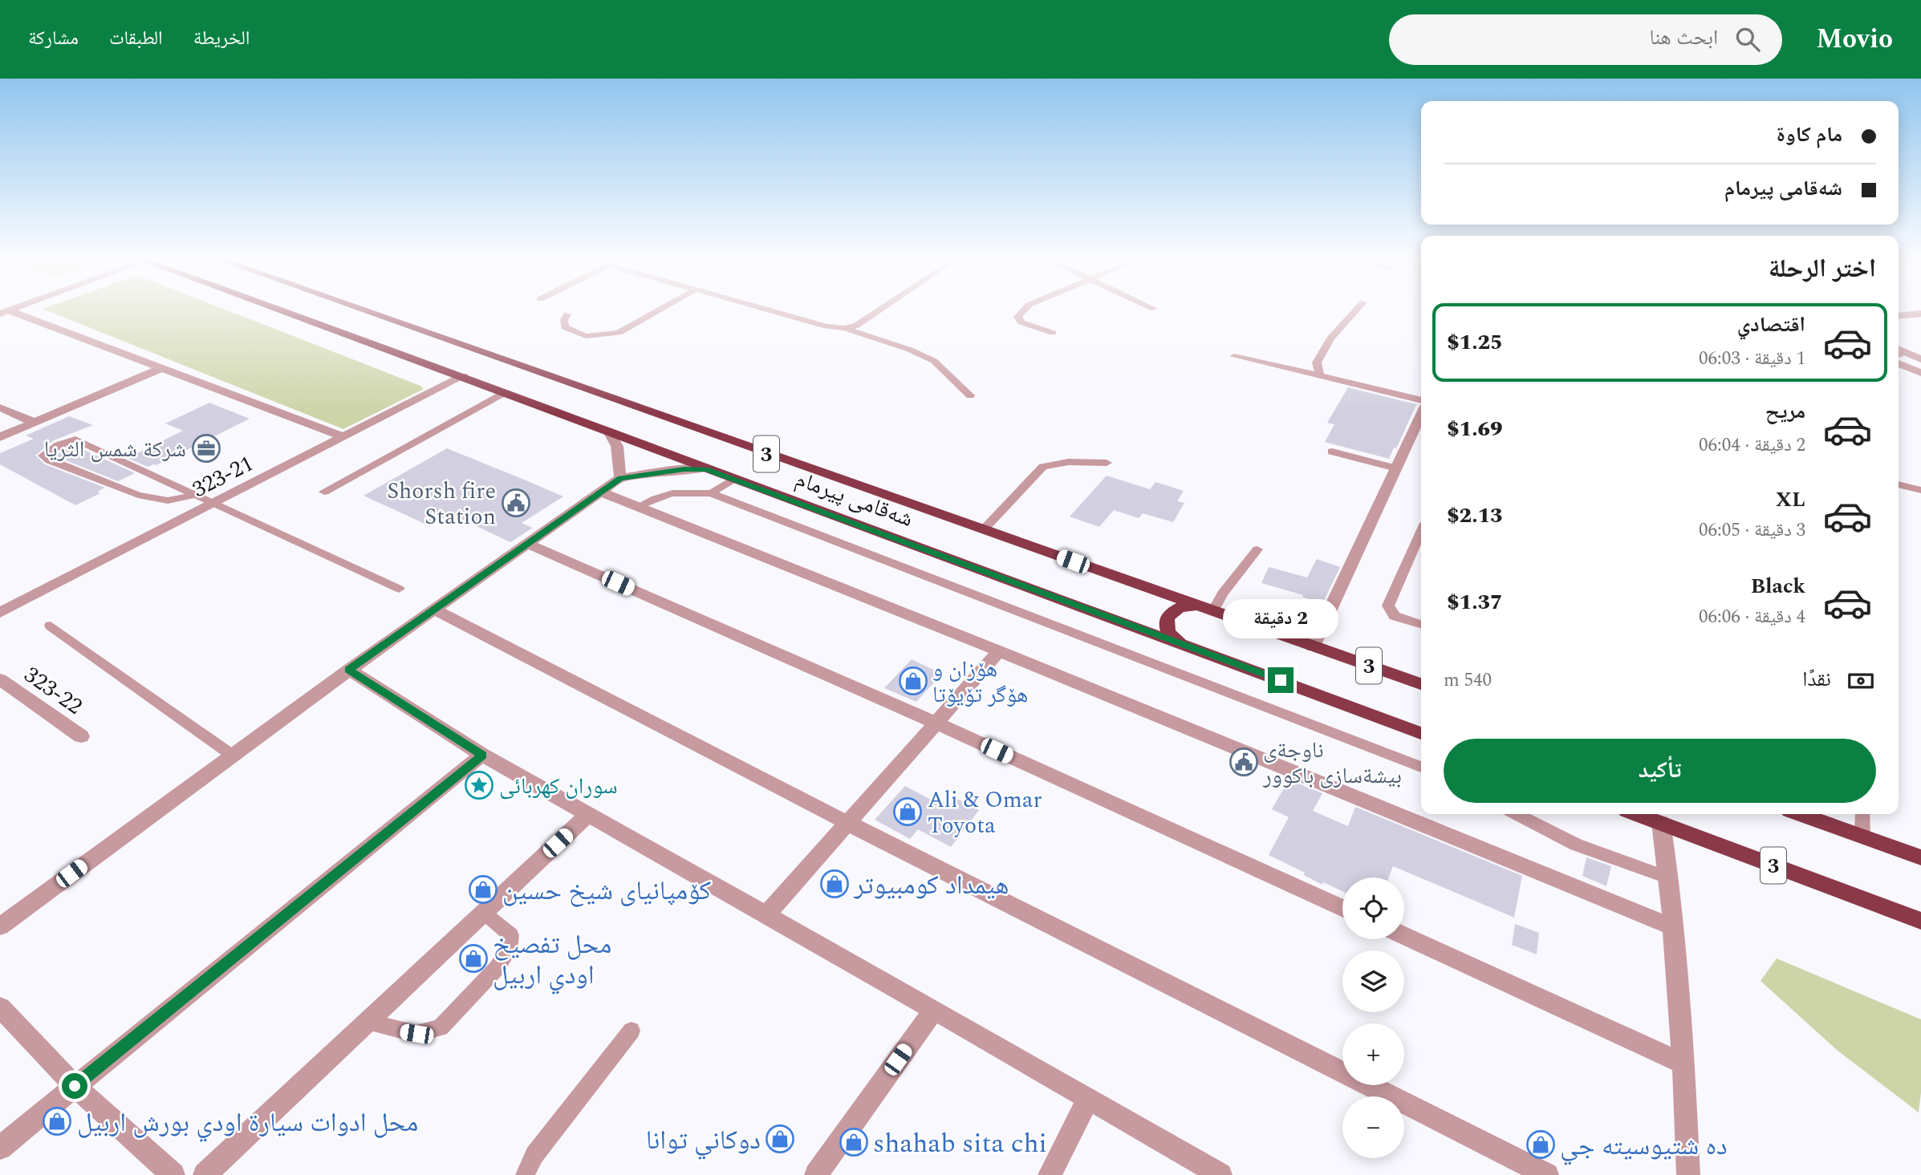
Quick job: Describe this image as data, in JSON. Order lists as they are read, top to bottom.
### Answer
{
  "streets": {
    "highway": ["3", "شەقامی پیرمام"],
    "street": ["323-21", "323-22"]
  },
  "crossings": [
    ["323-21", "شەقامی پیرمام"]
  ],
  "places": {
    "office": ["شركة شمس الثريا"],
    "public building": ["Shorsh fire Station", "ناوجةى بيشةسازى باكوور"],
    "shop": [
      "هۆزان و هۆگر تۆیۆتا",
      "Ali & Omar Toyota",
      "هيمداد كومبيوتر",
      "کۆمپانیای شیخ حسین",
      "محل تفصيخ اودي اربيل",
      "محل ادوات سيارة اودي بورش اربيل",
      "دوکاني توانا",
      "shahab sita chi",
      "ده شتيوسيته جي"
    ],
    "place": ["سوران کهربائی"]
  },
  "page": {
    "header": "Movio",
    "search": "ابحث هنا",
    "nav": ["الخريطة", "الطبقات", "مشاركة"],
    "banner": ["مام كاوة", "شەقامی پیرمام"],
    "heading": "اختر الرحلة",
    "list": [
      {
        "name": "اقتصادي",
        "note": "1 دقيقة · 06:03",
        "value": "$1.25"
      },
      {
        "name": "مريح",
        "note": "2 دقيقة · 06:04",
        "value": "$1.69"
      },
      {
        "name": "XL",
        "note": "3 دقيقة · 06:05",
        "value": "$2.13"
      },
      {
        "name": "Black",
        "note": "4 دقيقة · 06:06",
        "value": "$1.37"
      }
    ],
    "bubble": "2 دقيقة",
    "pay": ["نقدًا", "540 m"],
    "buttons": "تأكيد",
    "map_buttons": ["+", "−"]
  }
}
